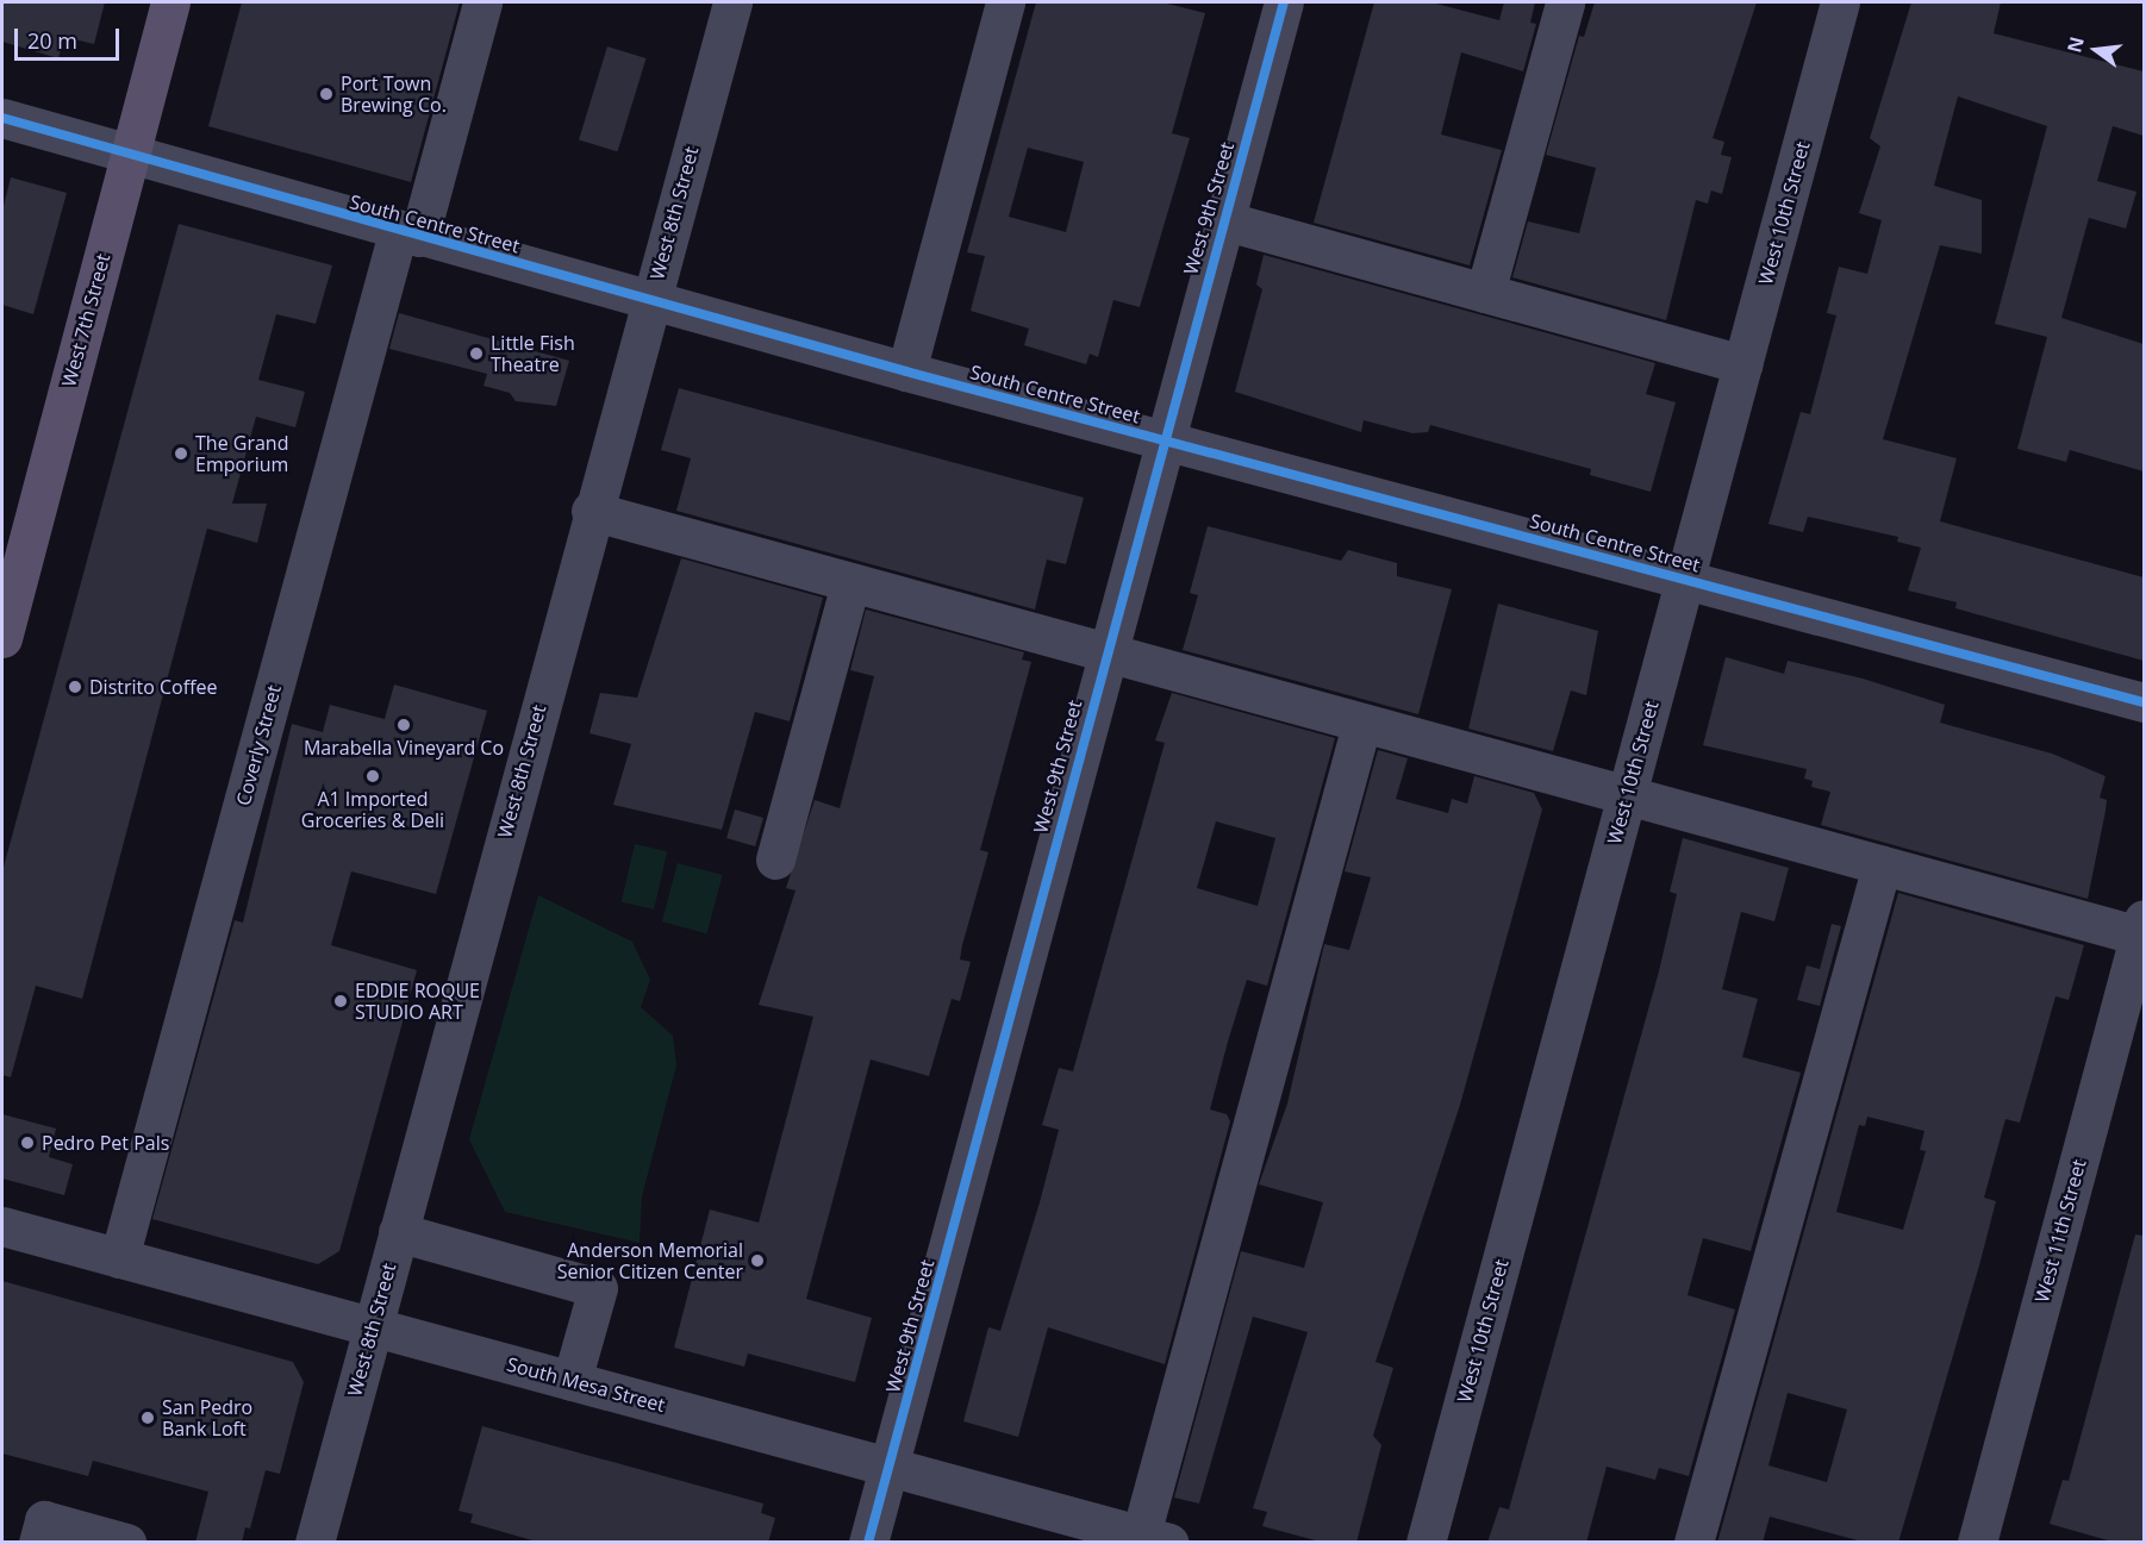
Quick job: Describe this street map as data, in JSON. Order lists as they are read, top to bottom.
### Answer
{
  "streets": {
    "main road": ["West 7th Street"],
    "street": [
      "West 9th Street",
      "West 8th Street",
      "West 10th Street",
      "South Centre Street",
      "Coverly Street",
      "West 11th Street",
      "South Mesa Street"
    ]
  },
  "crossings": [
    ["West 9th Street", "South Centre Street"],
    ["West 9th Street", "South Mesa Street"],
    ["West 8th Street", "South Centre Street"],
    ["West 8th Street", "South Mesa Street"],
    ["West 10th Street", "South Centre Street"],
    ["South Centre Street", "West 7th Street"],
    ["South Centre Street", "Coverly Street"],
    ["Coverly Street", "South Mesa Street"]
  ],
  "places": [
    "Port Town Brewing Co.",
    "Little Fish Theatre",
    "The Grand Emporium",
    "Distrito Coffee",
    "Marabella Vineyard Co",
    "A1 Imported Groceries & Deli",
    "EDDIE ROQUE STUDIO ART",
    "Pedro Pet Pals",
    "Anderson Memorial Senior Citizen Center",
    "San Pedro Bank Loft"
  ],
  "scale_bar": "20 m",
  "north": "left"
}
